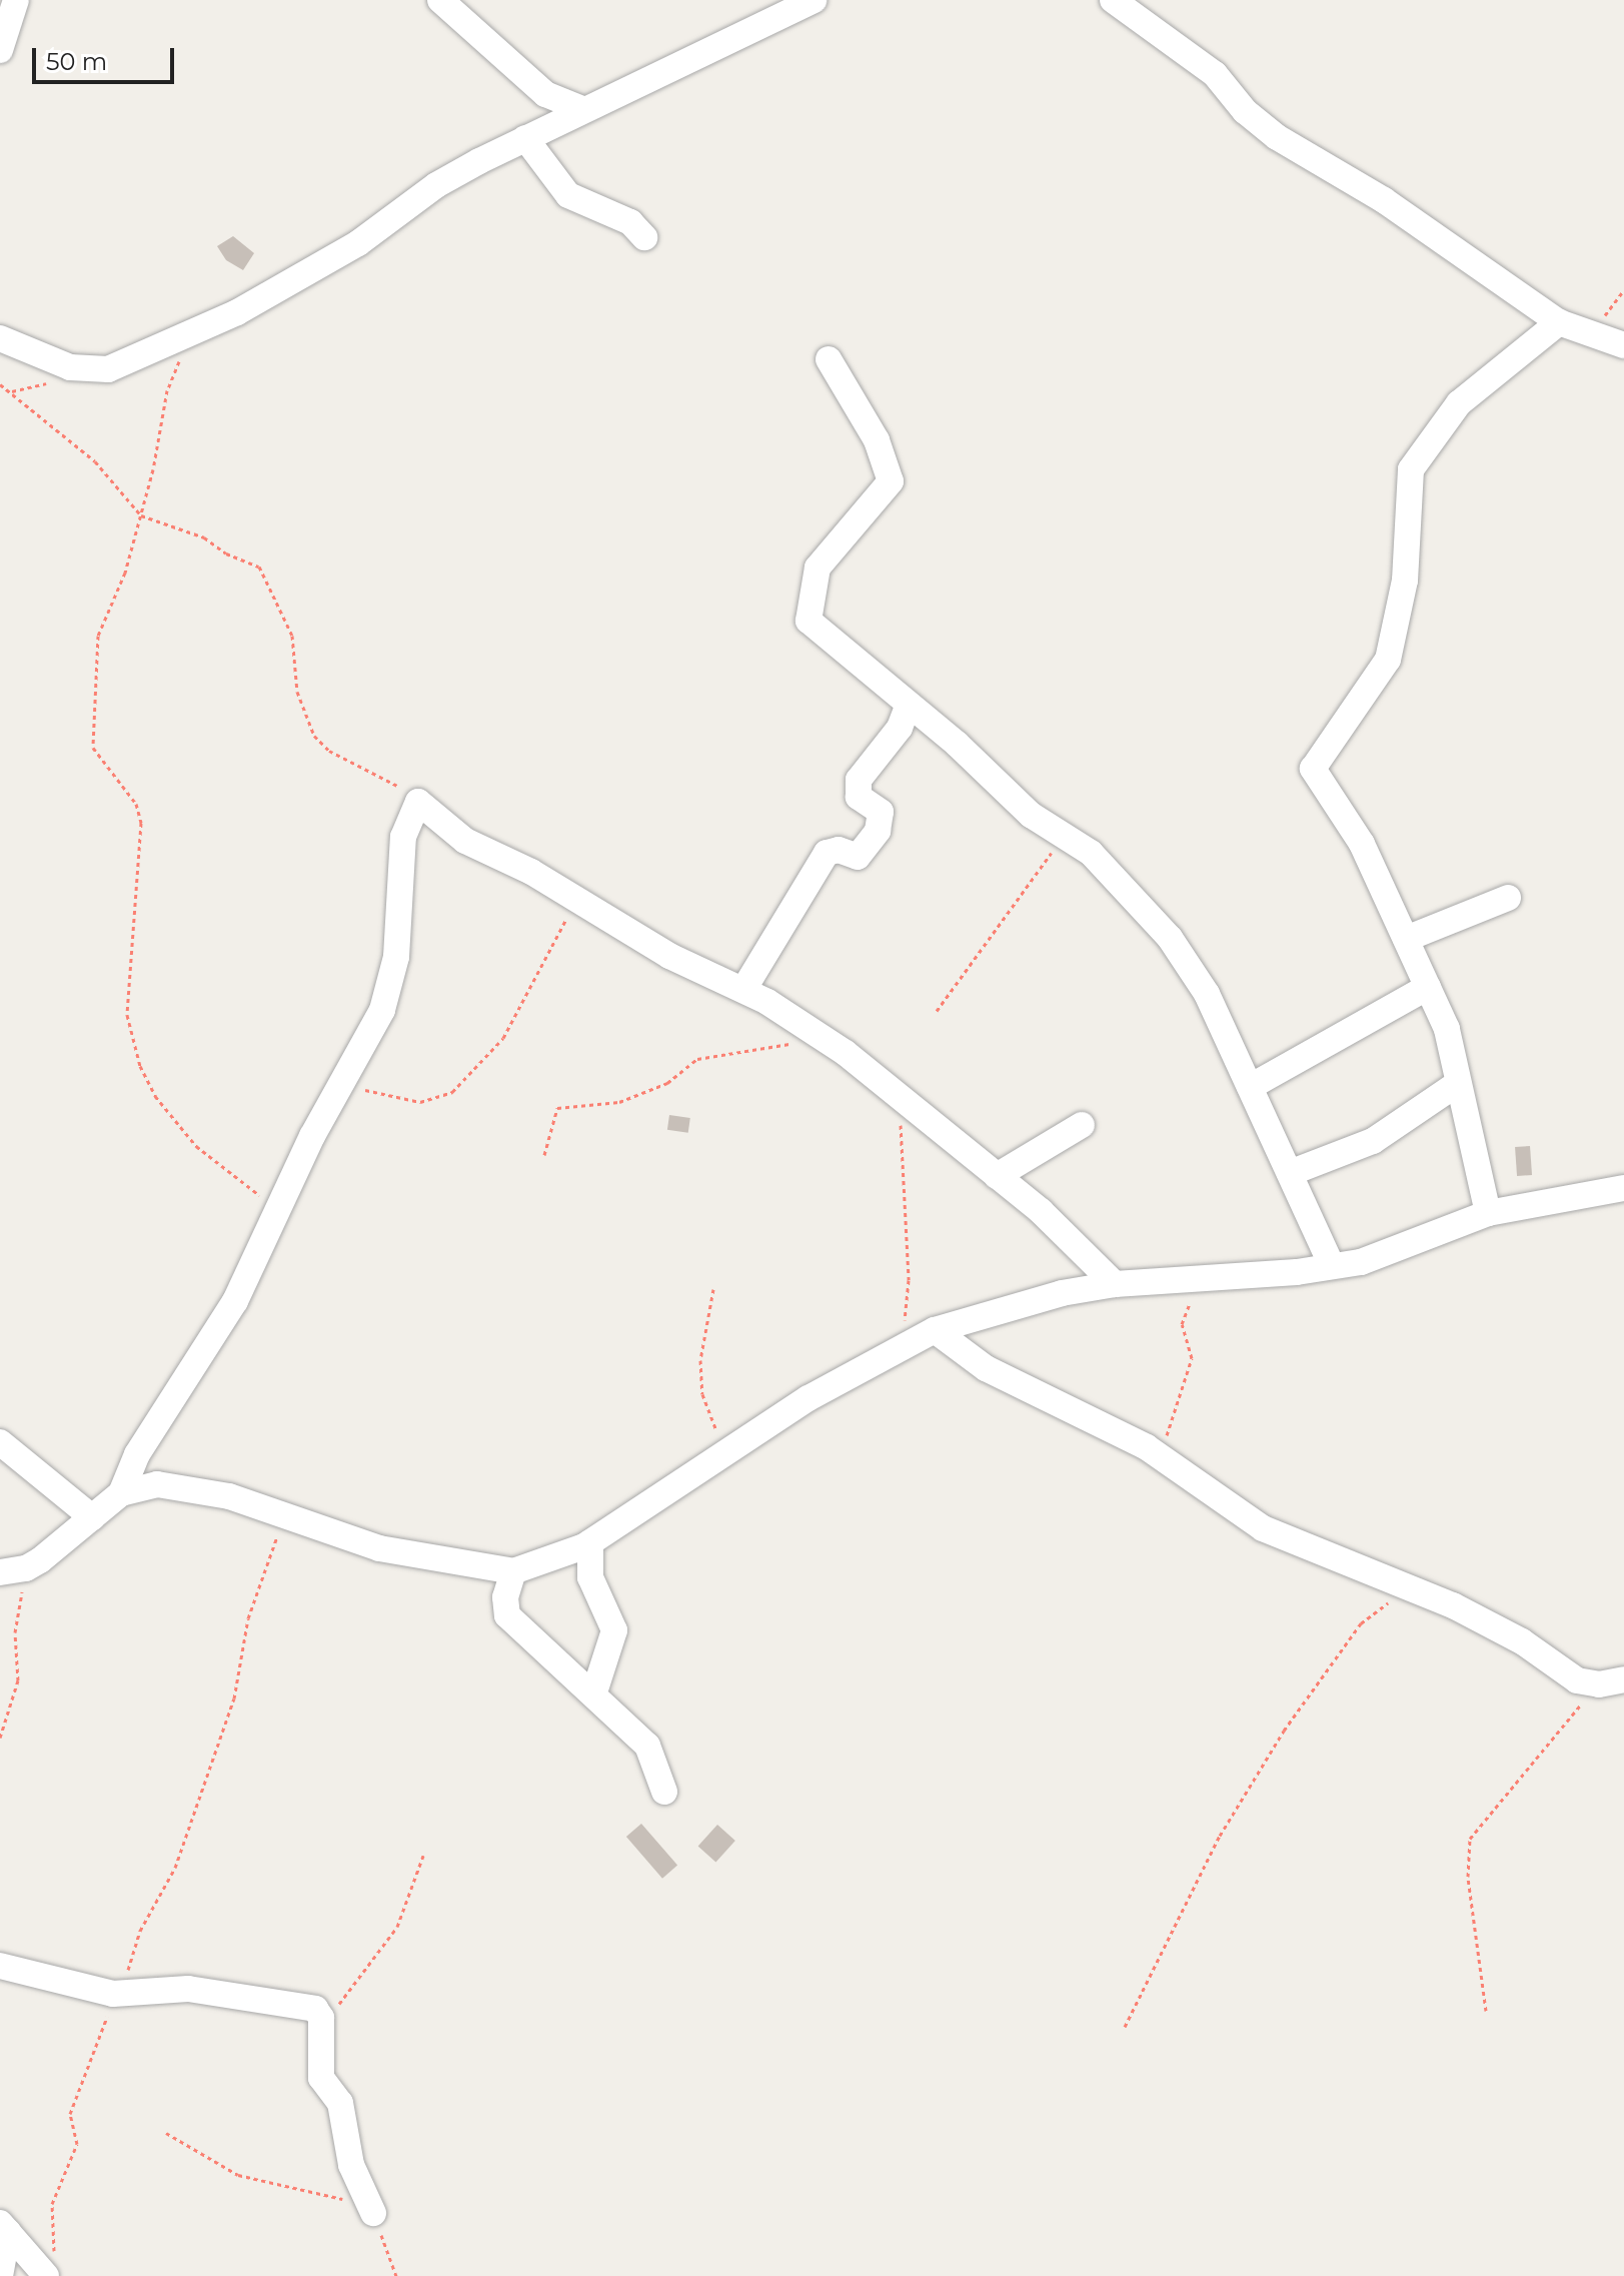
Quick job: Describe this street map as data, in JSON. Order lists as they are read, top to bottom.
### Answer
{
  "scale_bar": "50 m"
}
